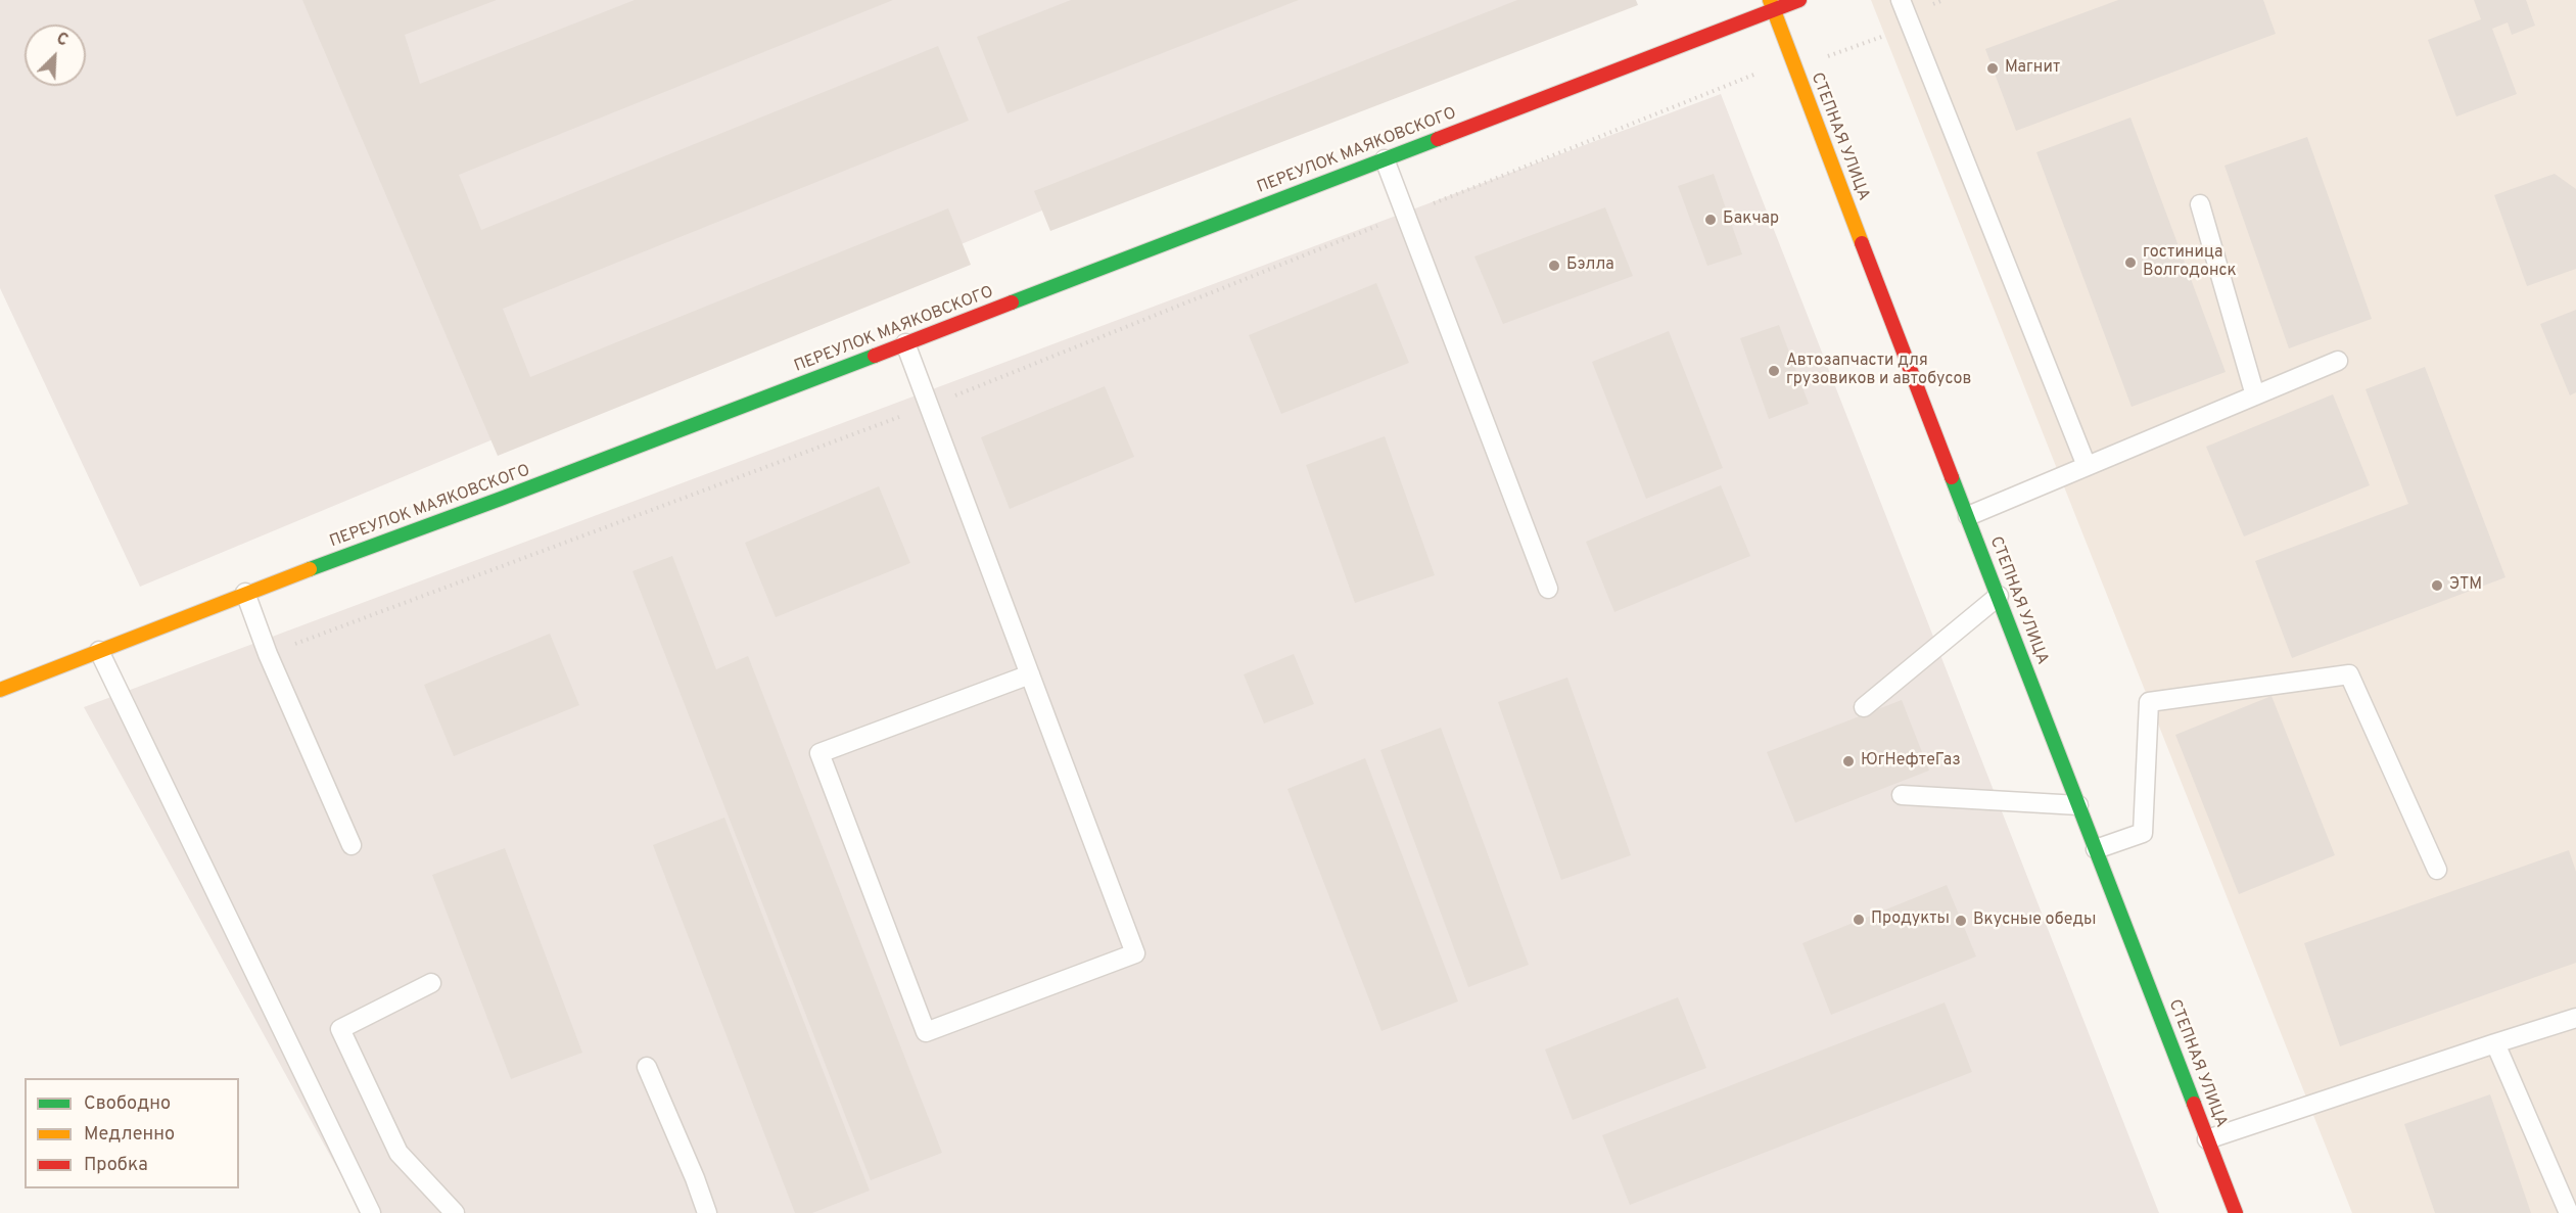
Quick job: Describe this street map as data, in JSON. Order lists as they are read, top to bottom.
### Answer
{
  "streets": {
    "street": ["СТЕПНАЯ УЛИЦА", "ПЕРЕУЛОК МАЯКОВСКОГО"]
  },
  "crossings": [
    ["СТЕПНАЯ УЛИЦА", "ПЕРЕУЛОК МАЯКОВСКОГО"]
  ],
  "places": [
    "Магнит",
    "Бакчар",
    "гостиница Волгодонск",
    "Бэлла",
    "Автозапчасти для грузовиков и автобусов",
    "ЭТМ",
    "ЮгНефтеГаз",
    "Продукты",
    "Вкусные обеды"
  ],
  "legend": ["Свободно", "Медленно", "Пробка"],
  "north": "top right"
}
